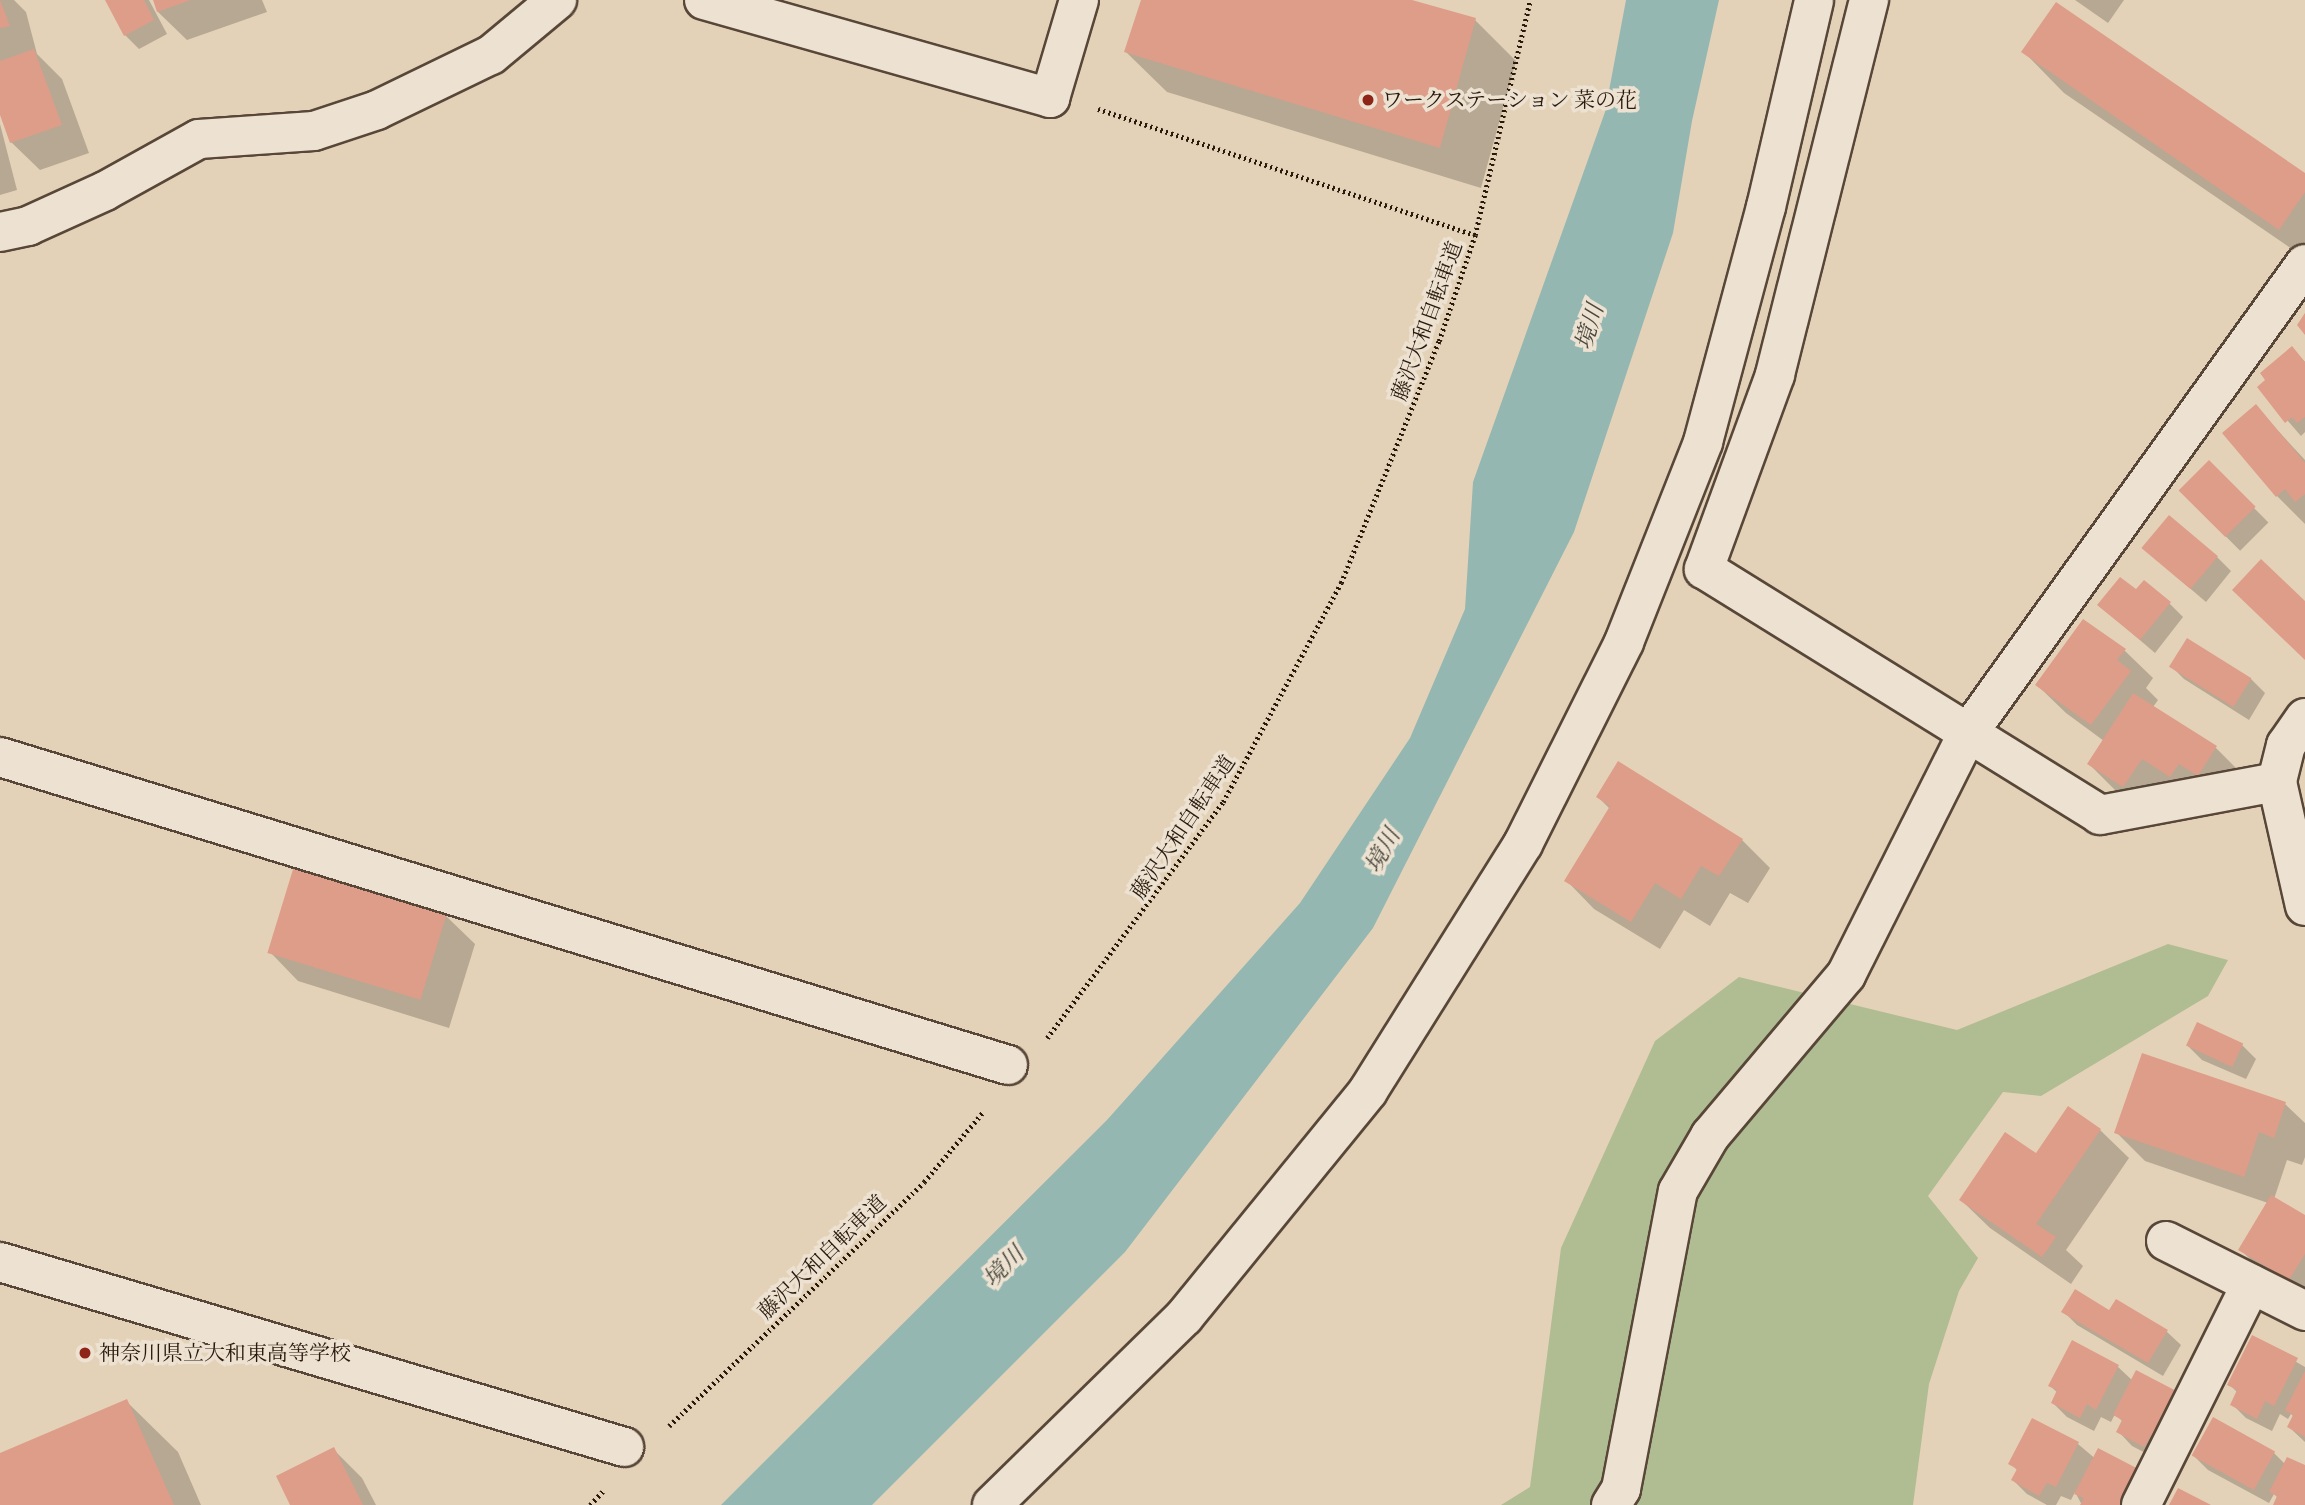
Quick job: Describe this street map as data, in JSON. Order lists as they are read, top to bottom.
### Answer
{
  "streets": {
    "path": ["藤沢大和自転車道"]
  },
  "water": ["境川"],
  "places": ["ワークステーション 菜の花", "神奈川県立大和東高等学校"]
}
